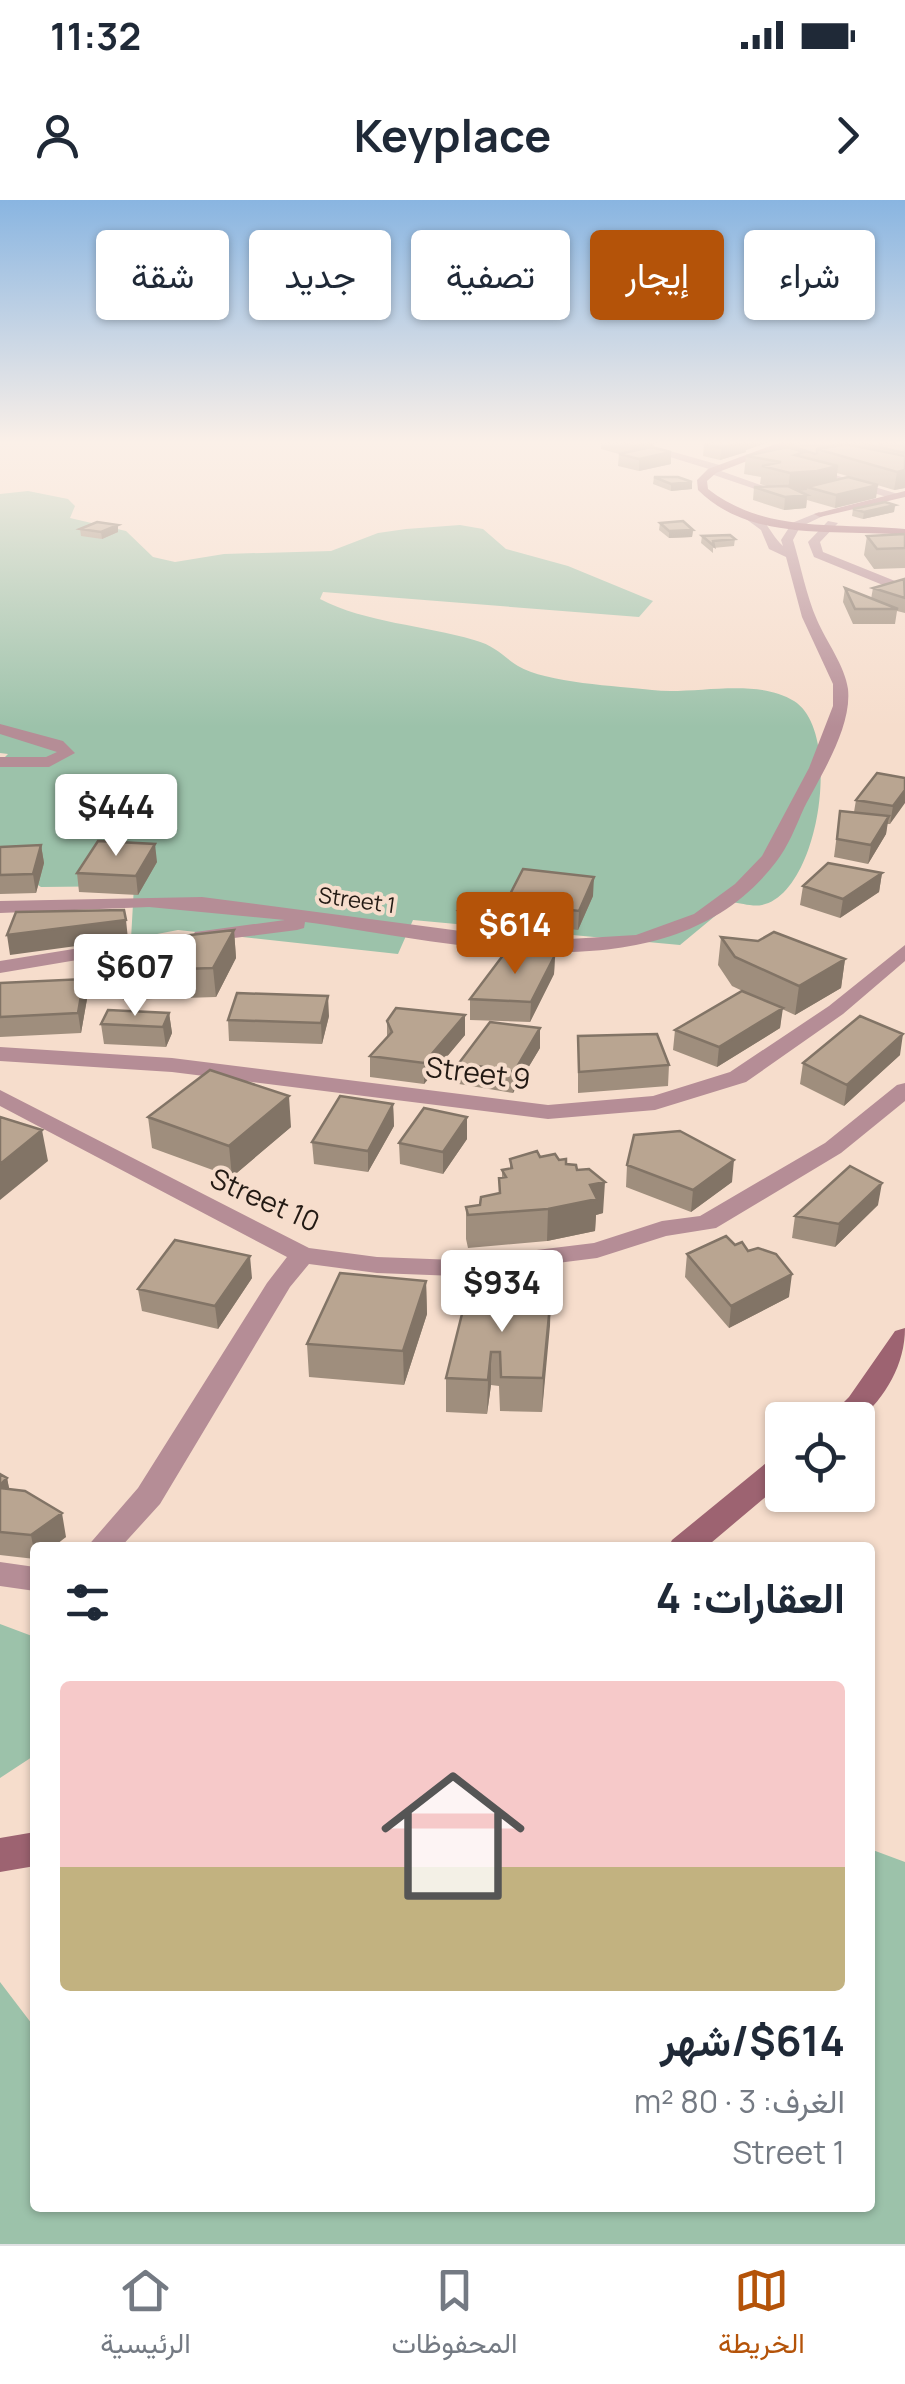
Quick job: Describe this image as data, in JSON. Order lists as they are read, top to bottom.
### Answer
{
  "streets": {
    "street": ["Street 1", "Street 9", "Street 10"]
  },
  "page": {
    "status": "11:32",
    "header": "Keyplace",
    "chip": [
      "شراء",
      "إيجار",
      "تصفية",
      "جديد",
      "شقة"
    ],
    "price": [
      "$444",
      "$614",
      "$607",
      "$934"
    ],
    "heading": "العقارات: 4",
    "list": [
      {
        "name": "$614/شهر",
        "note": "الغرف: 3 · 80 m² · Street 1"
      }
    ],
    "tabs": ["الخريطة", "المحفوظات", "الرئيسية"]
  }
}
